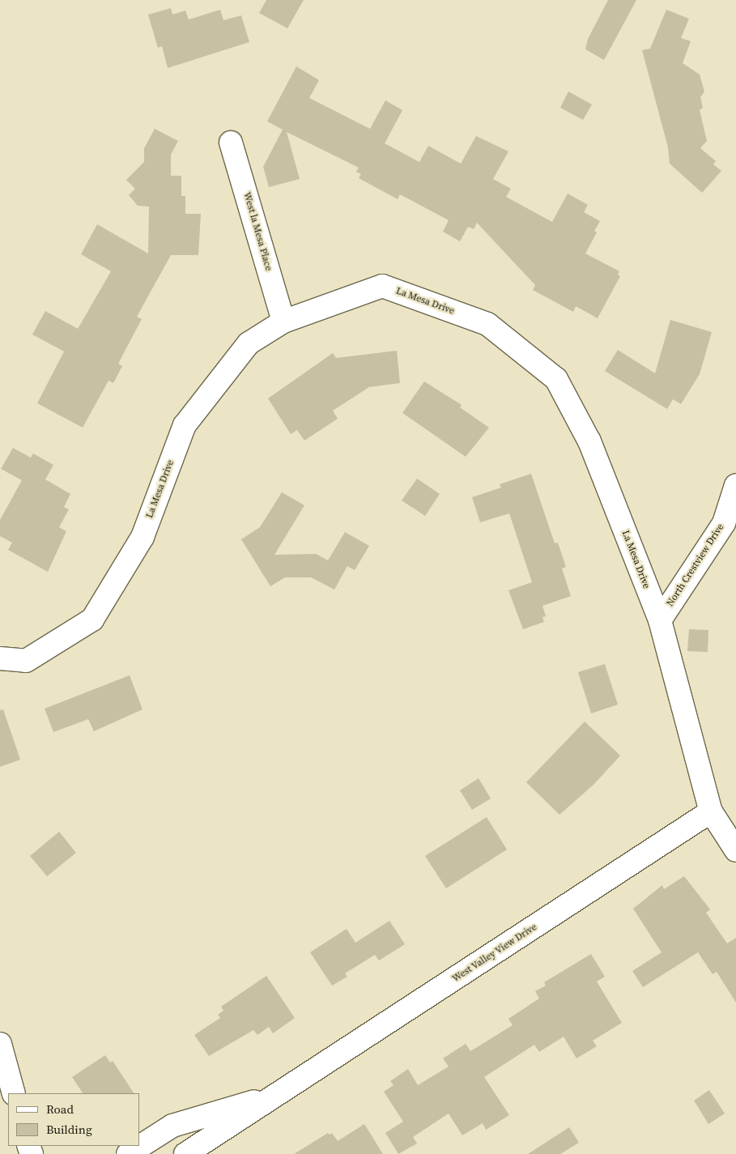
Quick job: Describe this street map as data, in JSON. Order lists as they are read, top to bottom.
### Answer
{
  "streets": {
    "street": [
      "West la Mesa Place",
      "La Mesa Drive",
      "North Crestview Drive",
      "West Valley View Drive"
    ]
  },
  "crossings": [
    ["West la Mesa Place", "La Mesa Drive"],
    ["La Mesa Drive", "North Crestview Drive"],
    ["La Mesa Drive", "West Valley View Drive"]
  ],
  "legend": ["Road", "Building"]
}
